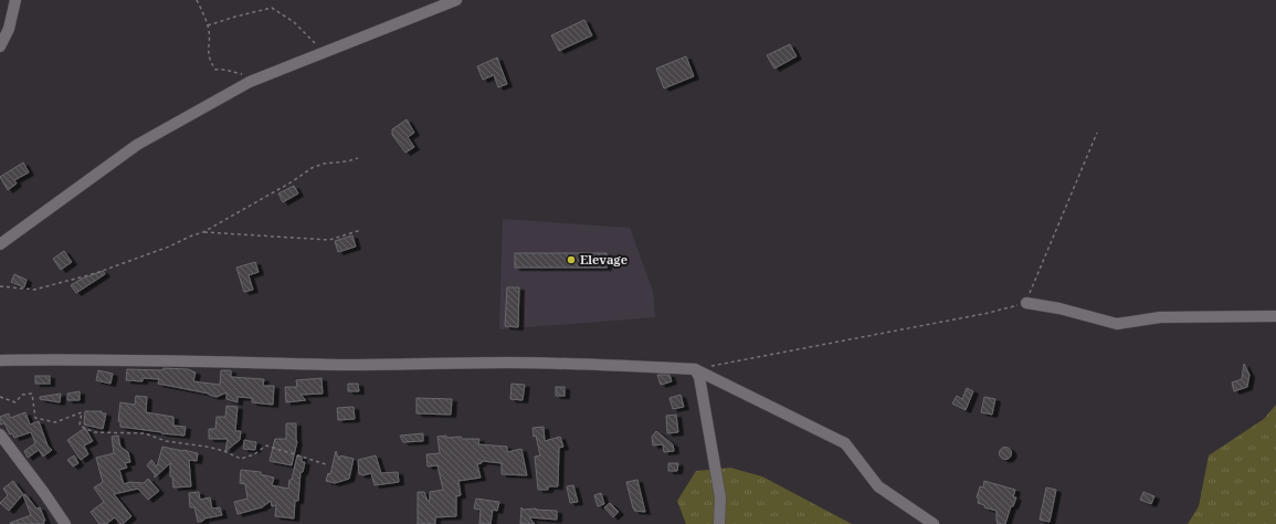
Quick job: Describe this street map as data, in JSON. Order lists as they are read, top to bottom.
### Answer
{
  "places": ["Elevage"]
}
